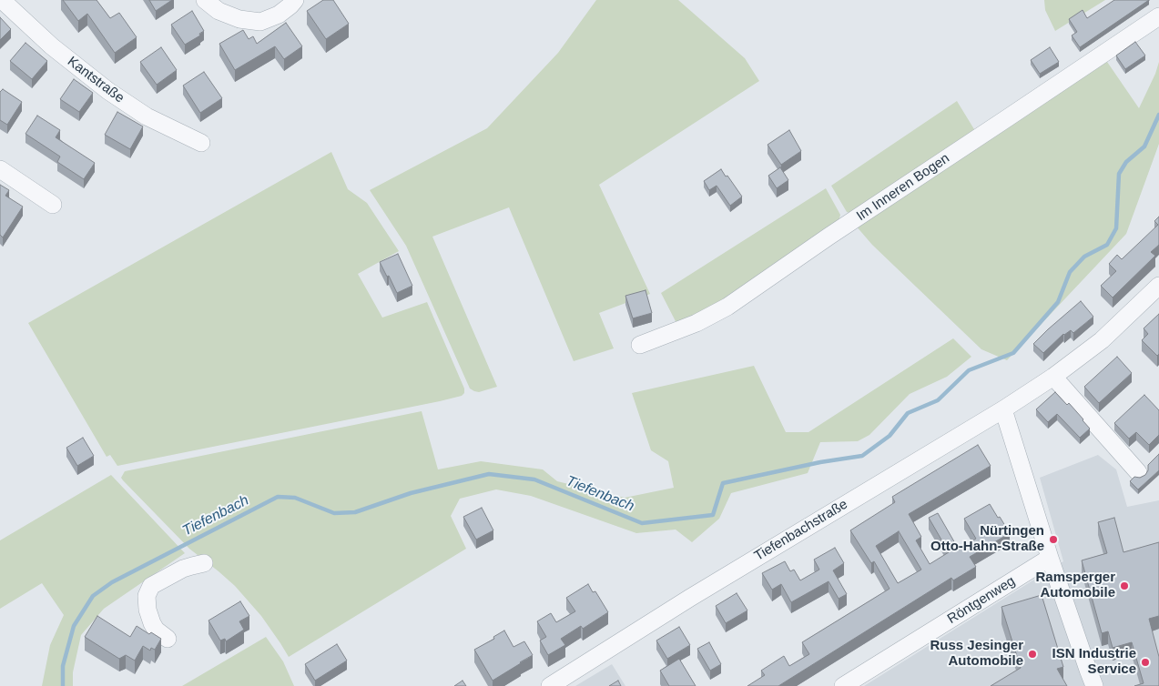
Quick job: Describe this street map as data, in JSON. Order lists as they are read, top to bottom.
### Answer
{
  "streets": {
    "street": [
      "Kantstraße",
      "Im Inneren Bogen",
      "Tiefenbachstraße",
      "Röntgenweg"
    ]
  },
  "water": ["Tiefenbach"],
  "places": [
    "Nürtingen Otto-Hahn-Straße",
    "Ramsperger Automobile",
    "Russ Jesinger Automobile",
    "ISN Industrie Service"
  ]
}
